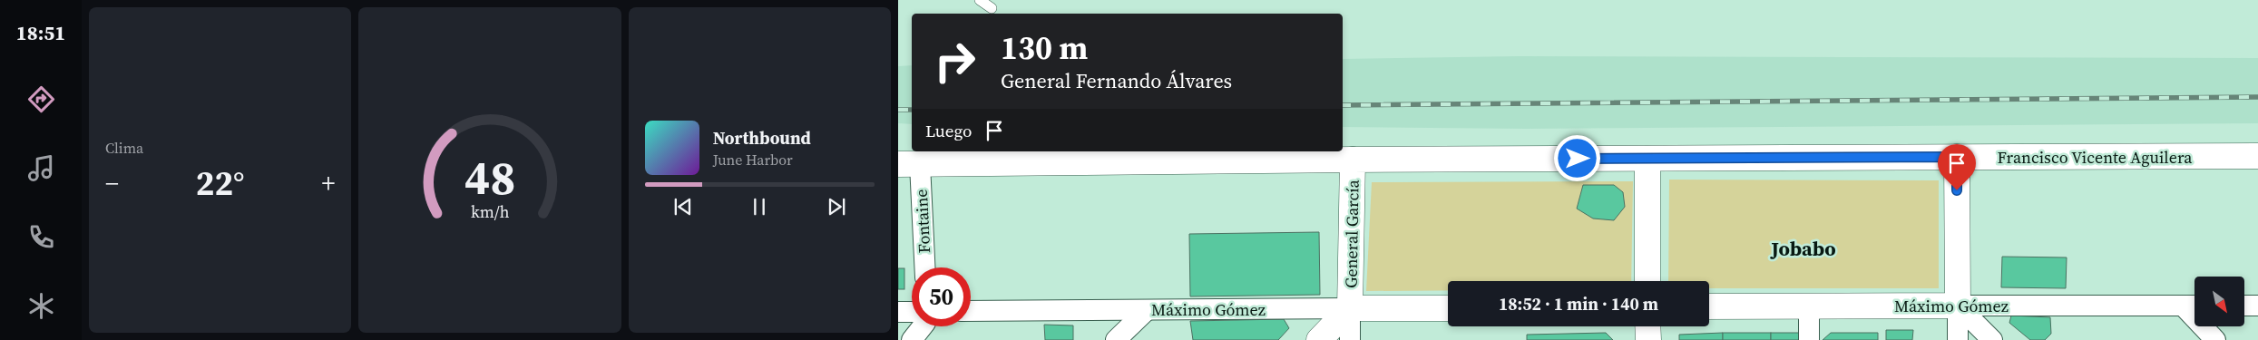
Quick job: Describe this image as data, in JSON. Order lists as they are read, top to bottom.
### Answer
{
  "streets": {
    "main road": ["Francisco Vicente Aguilera", "General García", "Máximo Gómez"],
    "street": ["Fontaine"]
  },
  "crossings": [
    ["Francisco Vicente Aguilera", "Fontaine"],
    ["Francisco Vicente Aguilera", "General García"],
    ["General García", "Máximo Gómez"]
  ],
  "districts": ["Jobabo"],
  "north": "bottom right",
  "page": {
    "tabs": "18:51",
    "tile": "Clima",
    "turn": ["130 m", "General Fernando Álvares"],
    "then": "Luego",
    "song": ["Northbound", "June Harbor"],
    "heat": ["−", "22°", "+"],
    "limit": "50",
    "trip": "18:52 · 1 min · 140 m",
    "gauge": ["48", "km/h"]
  }
}
